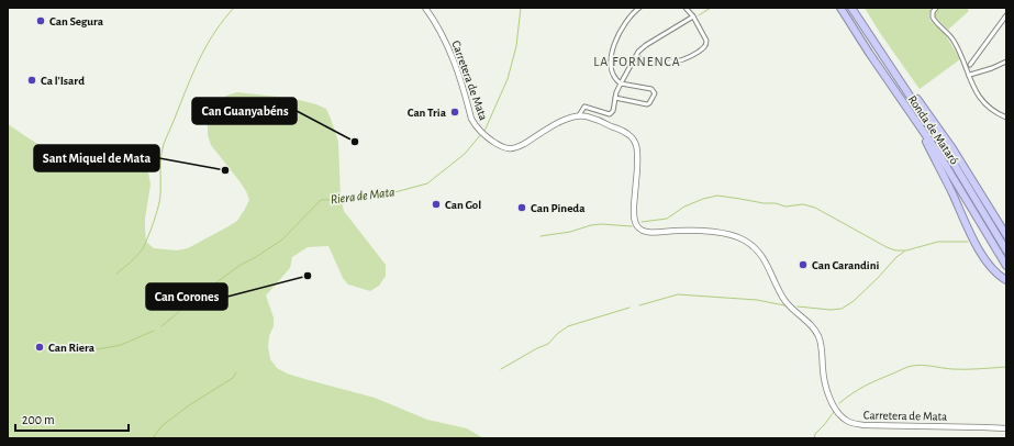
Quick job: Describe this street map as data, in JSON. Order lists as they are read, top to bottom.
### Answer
{
  "streets": {
    "highway": ["Ronda de Mataró"],
    "street": ["Carretera de Mata"]
  },
  "districts": ["LA FORNENCA"],
  "water": ["Riera de Mata"],
  "places": [
    "Can Segura",
    "Ca l'Isard",
    "Can Tria",
    "Can Guanyabéns",
    "Sant Miquel de Mata",
    "Can Gol",
    "Can Pineda",
    "Can Carandini",
    "Can Corones",
    "Can Riera"
  ],
  "scale_bar": "200 m"
}
